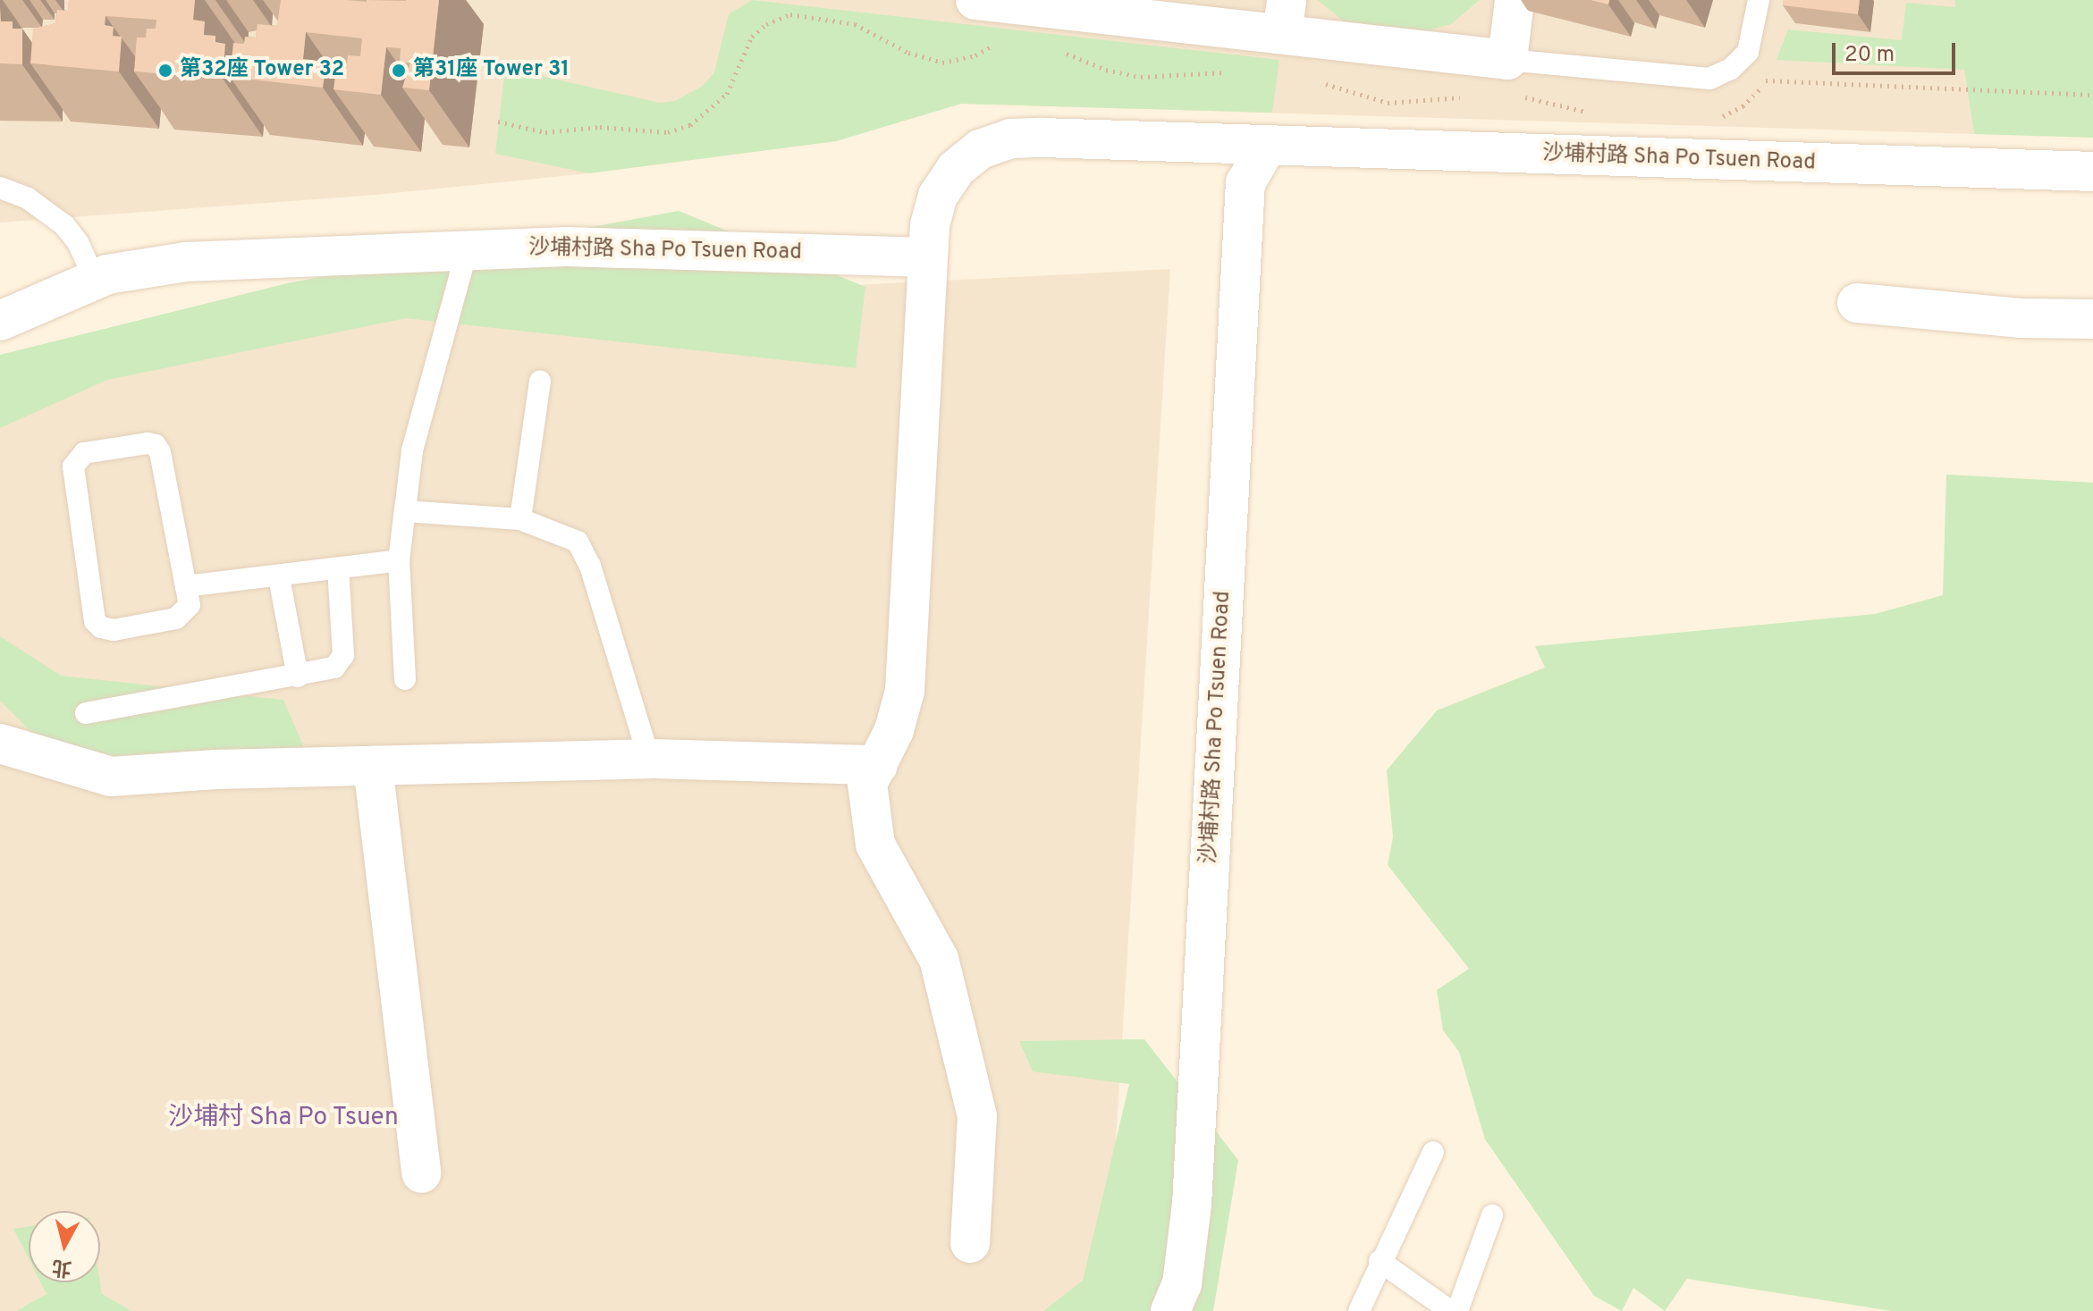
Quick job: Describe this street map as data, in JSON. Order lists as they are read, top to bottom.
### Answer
{
  "streets": {
    "street": ["沙埔村路 Sha Po Tsuen Road"]
  },
  "districts": ["沙埔村 Sha Po Tsuen"],
  "places": ["第32座 Tower 32", "第31座 Tower 31"],
  "scale_bar": "20 m",
  "north": "bottom"
}
